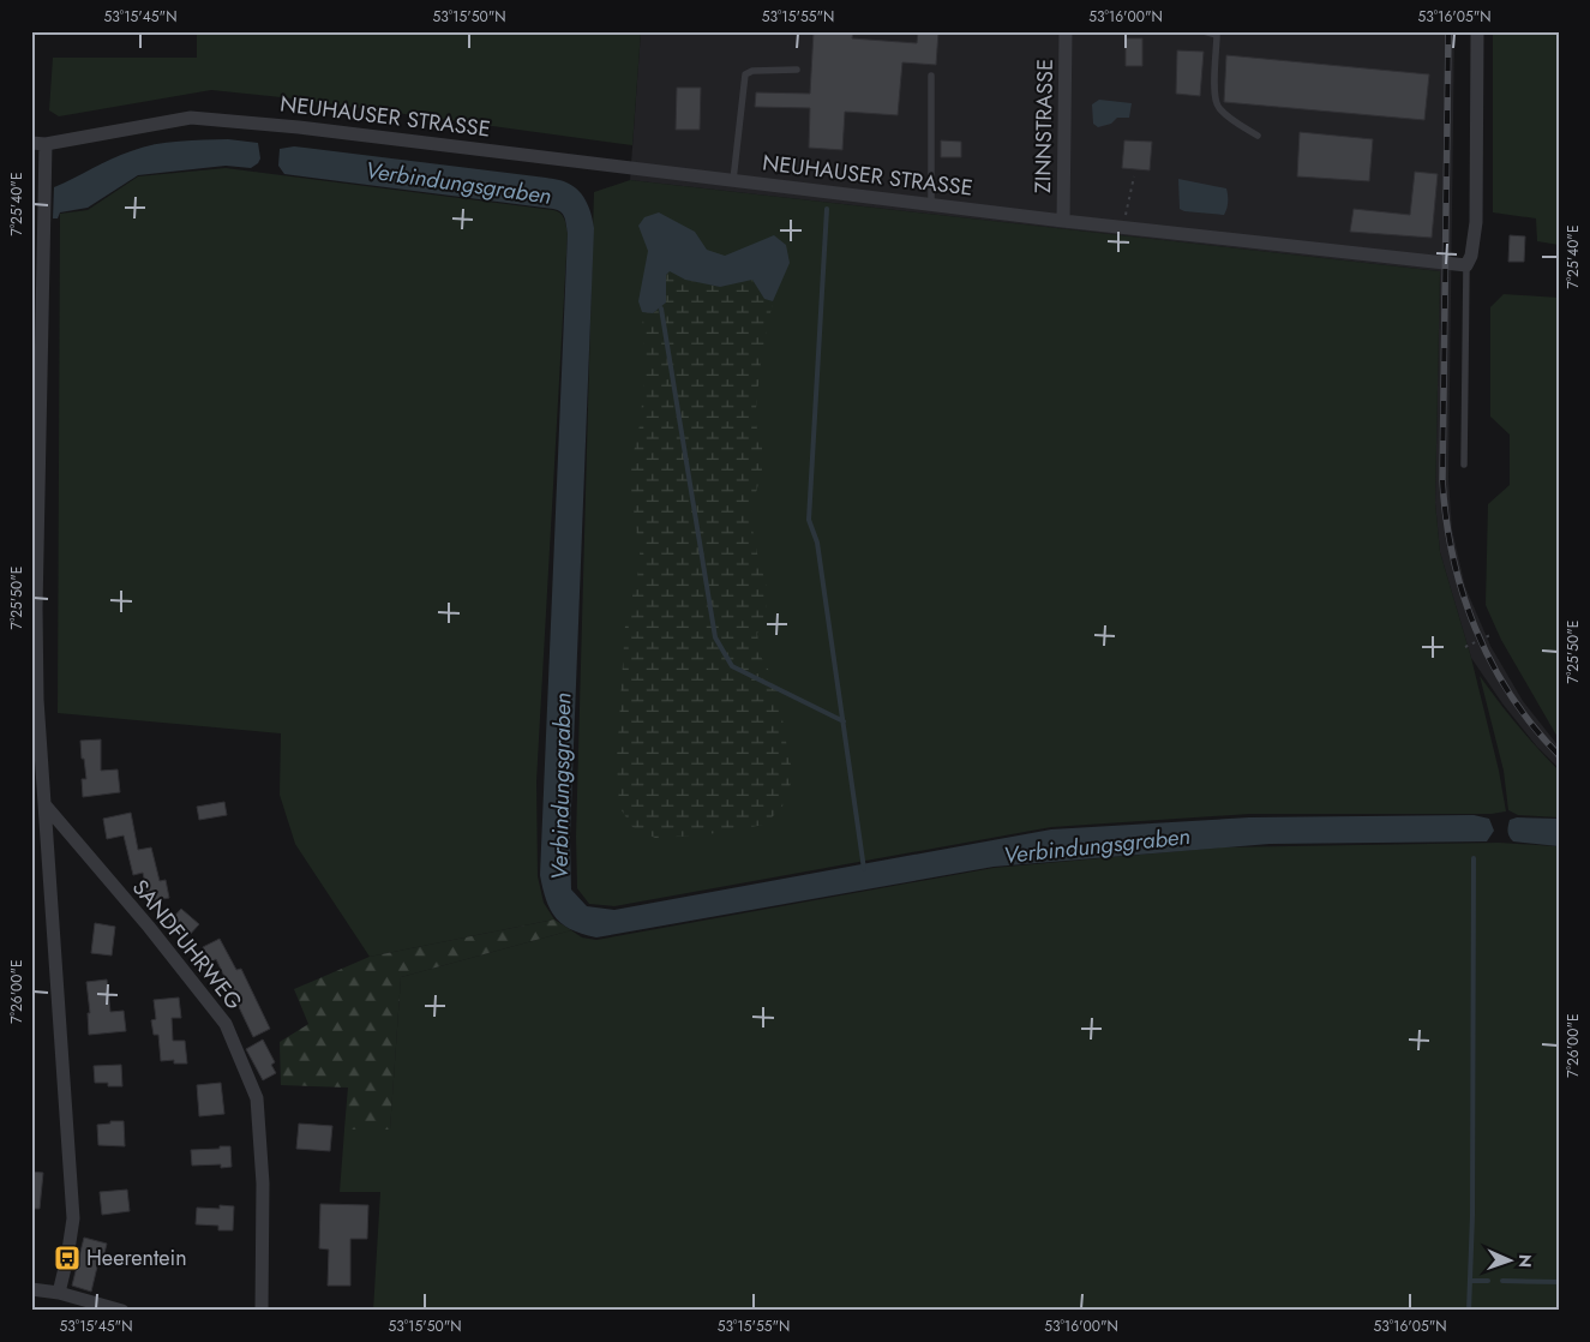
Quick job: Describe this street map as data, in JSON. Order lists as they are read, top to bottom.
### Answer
{
  "streets": {
    "street": ["NEUHAUSER STRASSE", "ZINNSTRASSE", "SANDFUHRWEG"]
  },
  "crossings": [
    ["NEUHAUSER STRASSE", "ZINNSTRASSE"]
  ],
  "water": ["Verbindungsgraben"],
  "places": {
    "bus stop": ["Heerentein"]
  },
  "north": "right",
  "coordinates": [
    "53°15'45\"N",
    "53°15'50\"N",
    "53°15'55\"N",
    "53°16'00\"N",
    "53°16'05\"N",
    "7°25'40\"E",
    "7°25'50\"E",
    "7°26'00\"E"
  ]
}
